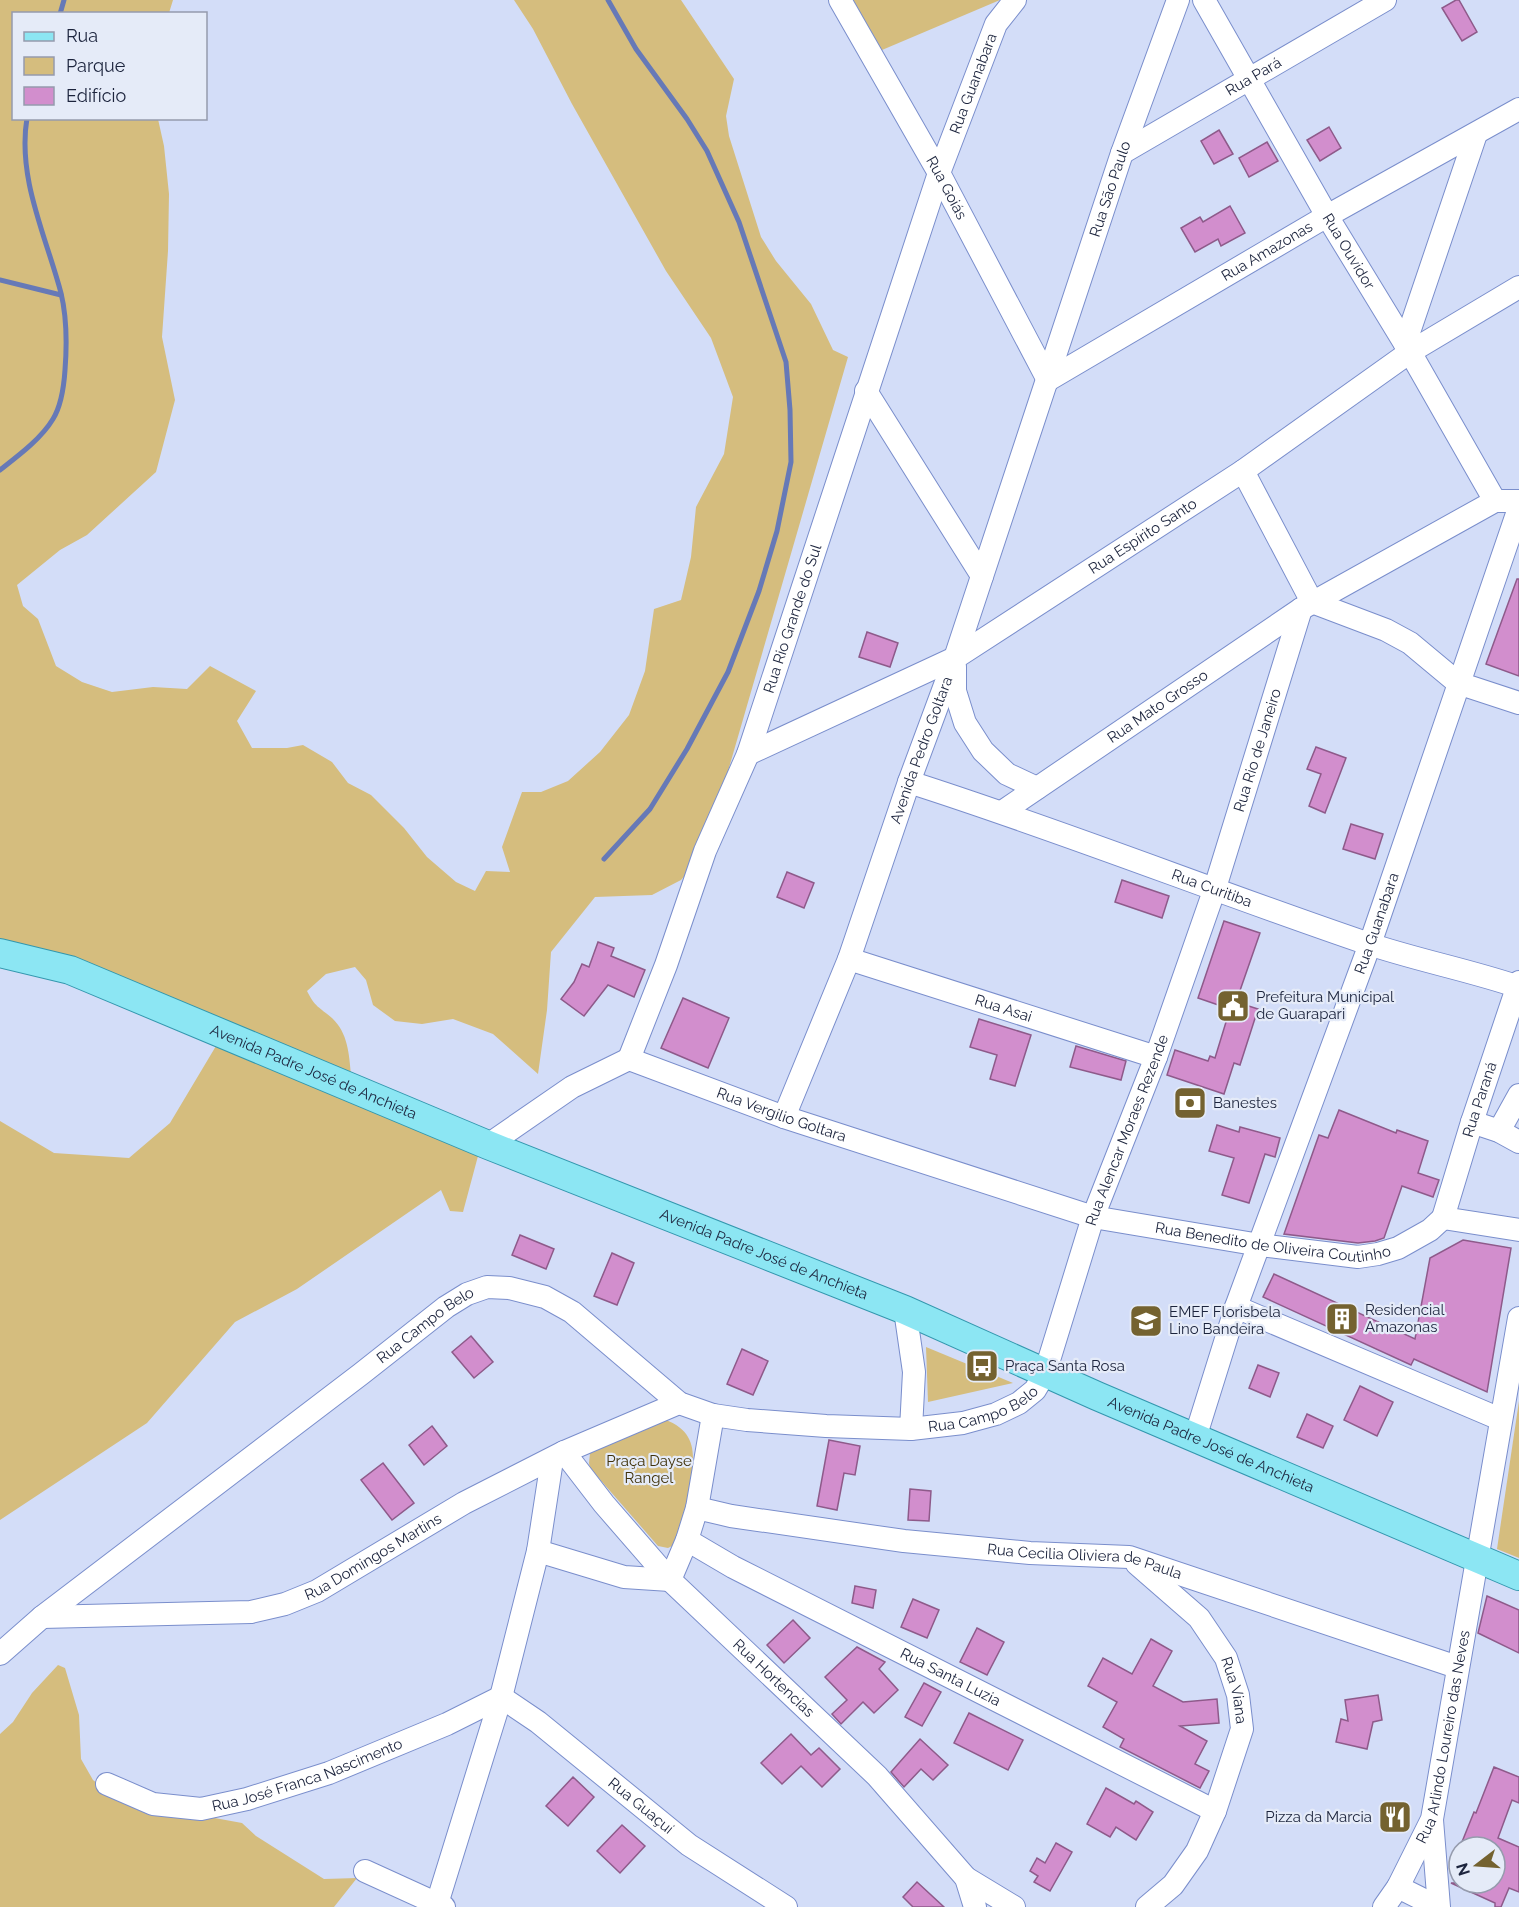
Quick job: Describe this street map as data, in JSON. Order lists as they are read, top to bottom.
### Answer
{
  "streets": {
    "main road": ["Avenida Padre José de Anchieta"],
    "street": [
      "Rua Pará",
      "Rua Guanabara",
      "Rua Goiás",
      "Rua São Paulo",
      "Rua Amazonas",
      "Rua Ouvidor",
      "Rua Espírito Santo",
      "Rua Rio Grande do Sul",
      "Rua Mato Grosso",
      "Avenida Pedro Goltara",
      "Rua Rio de Janeiro",
      "Rua Curitiba",
      "Rua Asai",
      "Rua Paraná",
      "Rua Vergilio Goltara",
      "Rua Alencar Moraes Rezende",
      "Rua Benedito de Oliveira Coutinho",
      "Rua Campo Belo",
      "Rua Domingos Martins",
      "Rua Cecilia Oliviera de Paula",
      "Rua Santa Luzia",
      "Rua Hortencias",
      "Rua Viana",
      "Rua Arlindo Loureiro das Neves",
      "Rua José Franca Nascimento",
      "Rua Guaçuí"
    ]
  },
  "crossings": [
    ["Rua Pará", "Rua São Paulo"],
    ["Rua Pará", "Rua Ouvidor"],
    ["Rua Guanabara", "Rua Goiás"],
    ["Rua Guanabara", "Rua Rio Grande do Sul"],
    ["Rua Guanabara", "Rua Curitiba"],
    ["Rua Guanabara", "Avenida Padre José de Anchieta"],
    ["Rua Guanabara", "Rua Benedito de Oliveira Coutinho"],
    ["Rua Goiás", "Rua São Paulo"],
    ["Rua Goiás", "Rua Amazonas"],
    ["Rua Goiás", "Rua Rio Grande do Sul"],
    ["Rua Goiás", "Avenida Pedro Goltara"],
    ["Rua São Paulo", "Rua Amazonas"],
    ["Rua São Paulo", "Avenida Pedro Goltara"],
    ["Rua Amazonas", "Rua Ouvidor"],
    ["Rua Amazonas", "Avenida Pedro Goltara"],
    ["Rua Ouvidor", "Rua Espírito Santo"],
    ["Rua Espírito Santo", "Rua Rio Grande do Sul"],
    ["Rua Espírito Santo", "Avenida Pedro Goltara"],
    ["Rua Rio Grande do Sul", "Rua Vergilio Goltara"],
    ["Rua Mato Grosso", "Rua Rio de Janeiro"],
    ["Rua Mato Grosso", "Rua Curitiba"],
    ["Avenida Pedro Goltara", "Rua Curitiba"],
    ["Avenida Pedro Goltara", "Rua Asai"],
    ["Avenida Pedro Goltara", "Rua Vergilio Goltara"],
    ["Rua Rio de Janeiro", "Rua Curitiba"],
    ["Rua Rio de Janeiro", "Rua Alencar Moraes Rezende"],
    ["Rua Curitiba", "Rua Paraná"],
    ["Rua Curitiba", "Rua Alencar Moraes Rezende"],
    ["Rua Asai", "Rua Alencar Moraes Rezende"],
    ["Avenida Padre José de Anchieta", "Rua Alencar Moraes Rezende"],
    ["Avenida Padre José de Anchieta", "Rua Campo Belo"],
    ["Avenida Padre José de Anchieta", "Rua Arlindo Loureiro das Neves"],
    ["Rua Paraná", "Rua Benedito de Oliveira Coutinho"],
    ["Rua Vergilio Goltara", "Rua Alencar Moraes Rezende"],
    ["Rua Vergilio Goltara", "Rua Benedito de Oliveira Coutinho"],
    ["Rua Alencar Moraes Rezende", "Rua Benedito de Oliveira Coutinho"],
    ["Rua Alencar Moraes Rezende", "Rua Campo Belo"],
    ["Rua Campo Belo", "Rua Domingos Martins"],
    ["Rua Domingos Martins", "Rua Hortencias"],
    ["Rua Cecilia Oliviera de Paula", "Rua Viana"],
    ["Rua Cecilia Oliviera de Paula", "Rua Arlindo Loureiro das Neves"],
    ["Rua Santa Luzia", "Rua Viana"],
    ["Rua José Franca Nascimento", "Rua Guaçuí"]
  ],
  "parks": ["Praça Dayse Rangel"],
  "places": {
    "public building": ["Prefeitura Municipal de Guarapari"],
    "bank": ["Banestes"],
    "building": ["Residencial Amazonas"],
    "school or university": ["EMEF Florisbela Lino Bandeira"],
    "bus stop": ["Praça Santa Rosa"],
    "restaurant": ["Pizza da Marcia"]
  },
  "legend": ["Rua", "Parque", "Edifício"],
  "north": "left"
}
